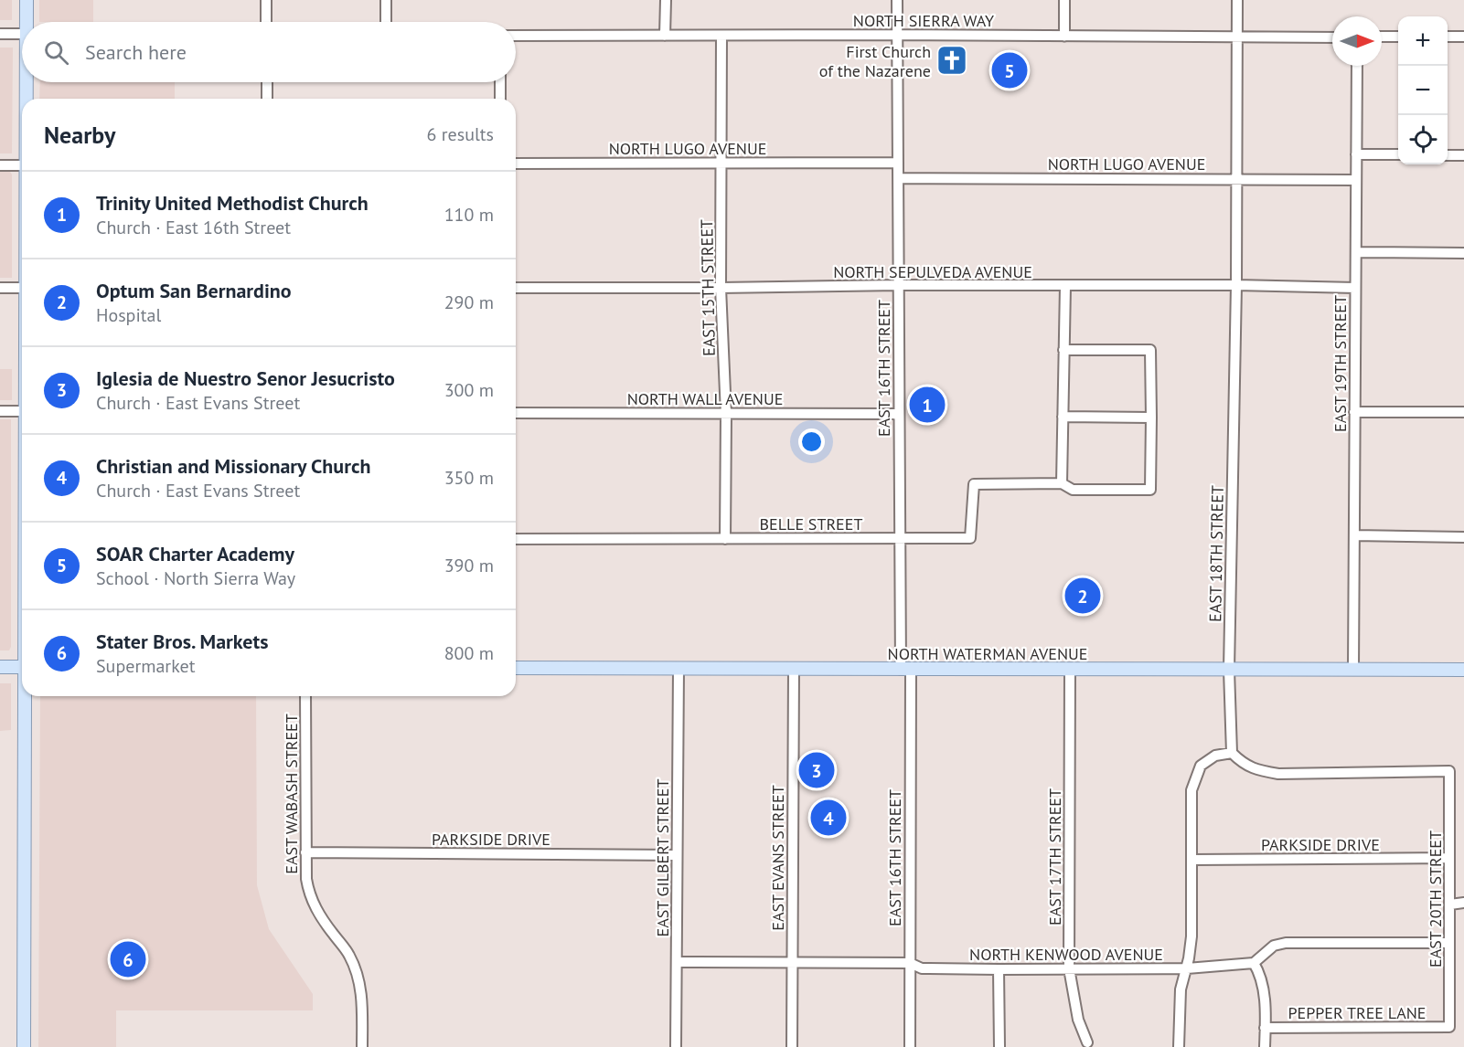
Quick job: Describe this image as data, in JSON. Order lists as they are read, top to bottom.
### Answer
{
  "streets": {
    "main road": ["NORTH WATERMAN AVENUE"],
    "street": [
      "NORTH SIERRA WAY",
      "NORTH LUGO AVENUE",
      "NORTH SEPULVEDA AVENUE",
      "EAST 15TH STREET",
      "EAST 19TH STREET",
      "EAST 16TH STREET",
      "NORTH WALL AVENUE",
      "BELLE STREET",
      "EAST 18TH STREET",
      "EAST WABASH STREET",
      "PARKSIDE DRIVE",
      "EAST 17TH STREET",
      "EAST GILBERT STREET",
      "EAST EVANS STREET",
      "EAST 20TH STREET",
      "NORTH KENWOOD AVENUE",
      "PEPPER TREE LANE"
    ]
  },
  "crossings": [
    ["NORTH SIERRA WAY", "EAST 15TH STREET"],
    ["NORTH SIERRA WAY", "EAST 16TH STREET"],
    ["NORTH SIERRA WAY", "EAST 18TH STREET"],
    ["NORTH LUGO AVENUE", "EAST 15TH STREET"],
    ["NORTH LUGO AVENUE", "EAST 19TH STREET"],
    ["NORTH LUGO AVENUE", "EAST 16TH STREET"],
    ["NORTH LUGO AVENUE", "EAST 18TH STREET"],
    ["NORTH SEPULVEDA AVENUE", "EAST 15TH STREET"],
    ["NORTH SEPULVEDA AVENUE", "EAST 19TH STREET"],
    ["NORTH SEPULVEDA AVENUE", "EAST 16TH STREET"],
    ["NORTH SEPULVEDA AVENUE", "EAST 18TH STREET"],
    ["EAST 15TH STREET", "NORTH WALL AVENUE"],
    ["EAST 15TH STREET", "BELLE STREET"],
    ["EAST 19TH STREET", "NORTH WATERMAN AVENUE"],
    ["EAST 16TH STREET", "NORTH WALL AVENUE"],
    ["EAST 16TH STREET", "BELLE STREET"],
    ["EAST 16TH STREET", "NORTH WATERMAN AVENUE"],
    ["EAST 16TH STREET", "NORTH KENWOOD AVENUE"],
    ["EAST 18TH STREET", "NORTH WATERMAN AVENUE"],
    ["EAST 18TH STREET", "EAST 20TH STREET"],
    ["NORTH WATERMAN AVENUE", "EAST 17TH STREET"],
    ["NORTH WATERMAN AVENUE", "EAST GILBERT STREET"],
    ["NORTH WATERMAN AVENUE", "EAST EVANS STREET"],
    ["EAST WABASH STREET", "PARKSIDE DRIVE"],
    ["PARKSIDE DRIVE", "EAST GILBERT STREET"],
    ["PARKSIDE DRIVE", "EAST 20TH STREET"],
    ["EAST 17TH STREET", "NORTH KENWOOD AVENUE"],
    ["EAST GILBERT STREET", "NORTH KENWOOD AVENUE"],
    ["EAST EVANS STREET", "NORTH KENWOOD AVENUE"],
    ["EAST 20TH STREET", "PEPPER TREE LANE"]
  ],
  "places": {
    "church": ["First Church of the Nazarene"]
  },
  "north": "right",
  "page": {
    "map_buttons": ["+", "−"],
    "search": "Search here",
    "pins": [
      "5",
      "1",
      "2",
      "3",
      "4",
      "6"
    ],
    "heading": ["Nearby", "6 results"],
    "list": [
      {
        "mark": "1",
        "name": "Trinity United Methodist Church",
        "note": "Church · East 16th Street",
        "value": "110 m"
      },
      {
        "mark": "2",
        "name": "Optum San Bernardino",
        "note": "Hospital",
        "value": "290 m"
      },
      {
        "mark": "3",
        "name": "Iglesia de Nuestro Senor Jesucristo",
        "note": "Church · East Evans Street",
        "value": "300 m"
      },
      {
        "mark": "4",
        "name": "Christian and Missionary Church",
        "note": "Church · East Evans Street",
        "value": "350 m"
      },
      {
        "mark": "5",
        "name": "SOAR Charter Academy",
        "note": "School · North Sierra Way",
        "value": "390 m"
      },
      {
        "mark": "6",
        "name": "Stater Bros. Markets",
        "note": "Supermarket",
        "value": "800 m"
      }
    ]
  }
}
